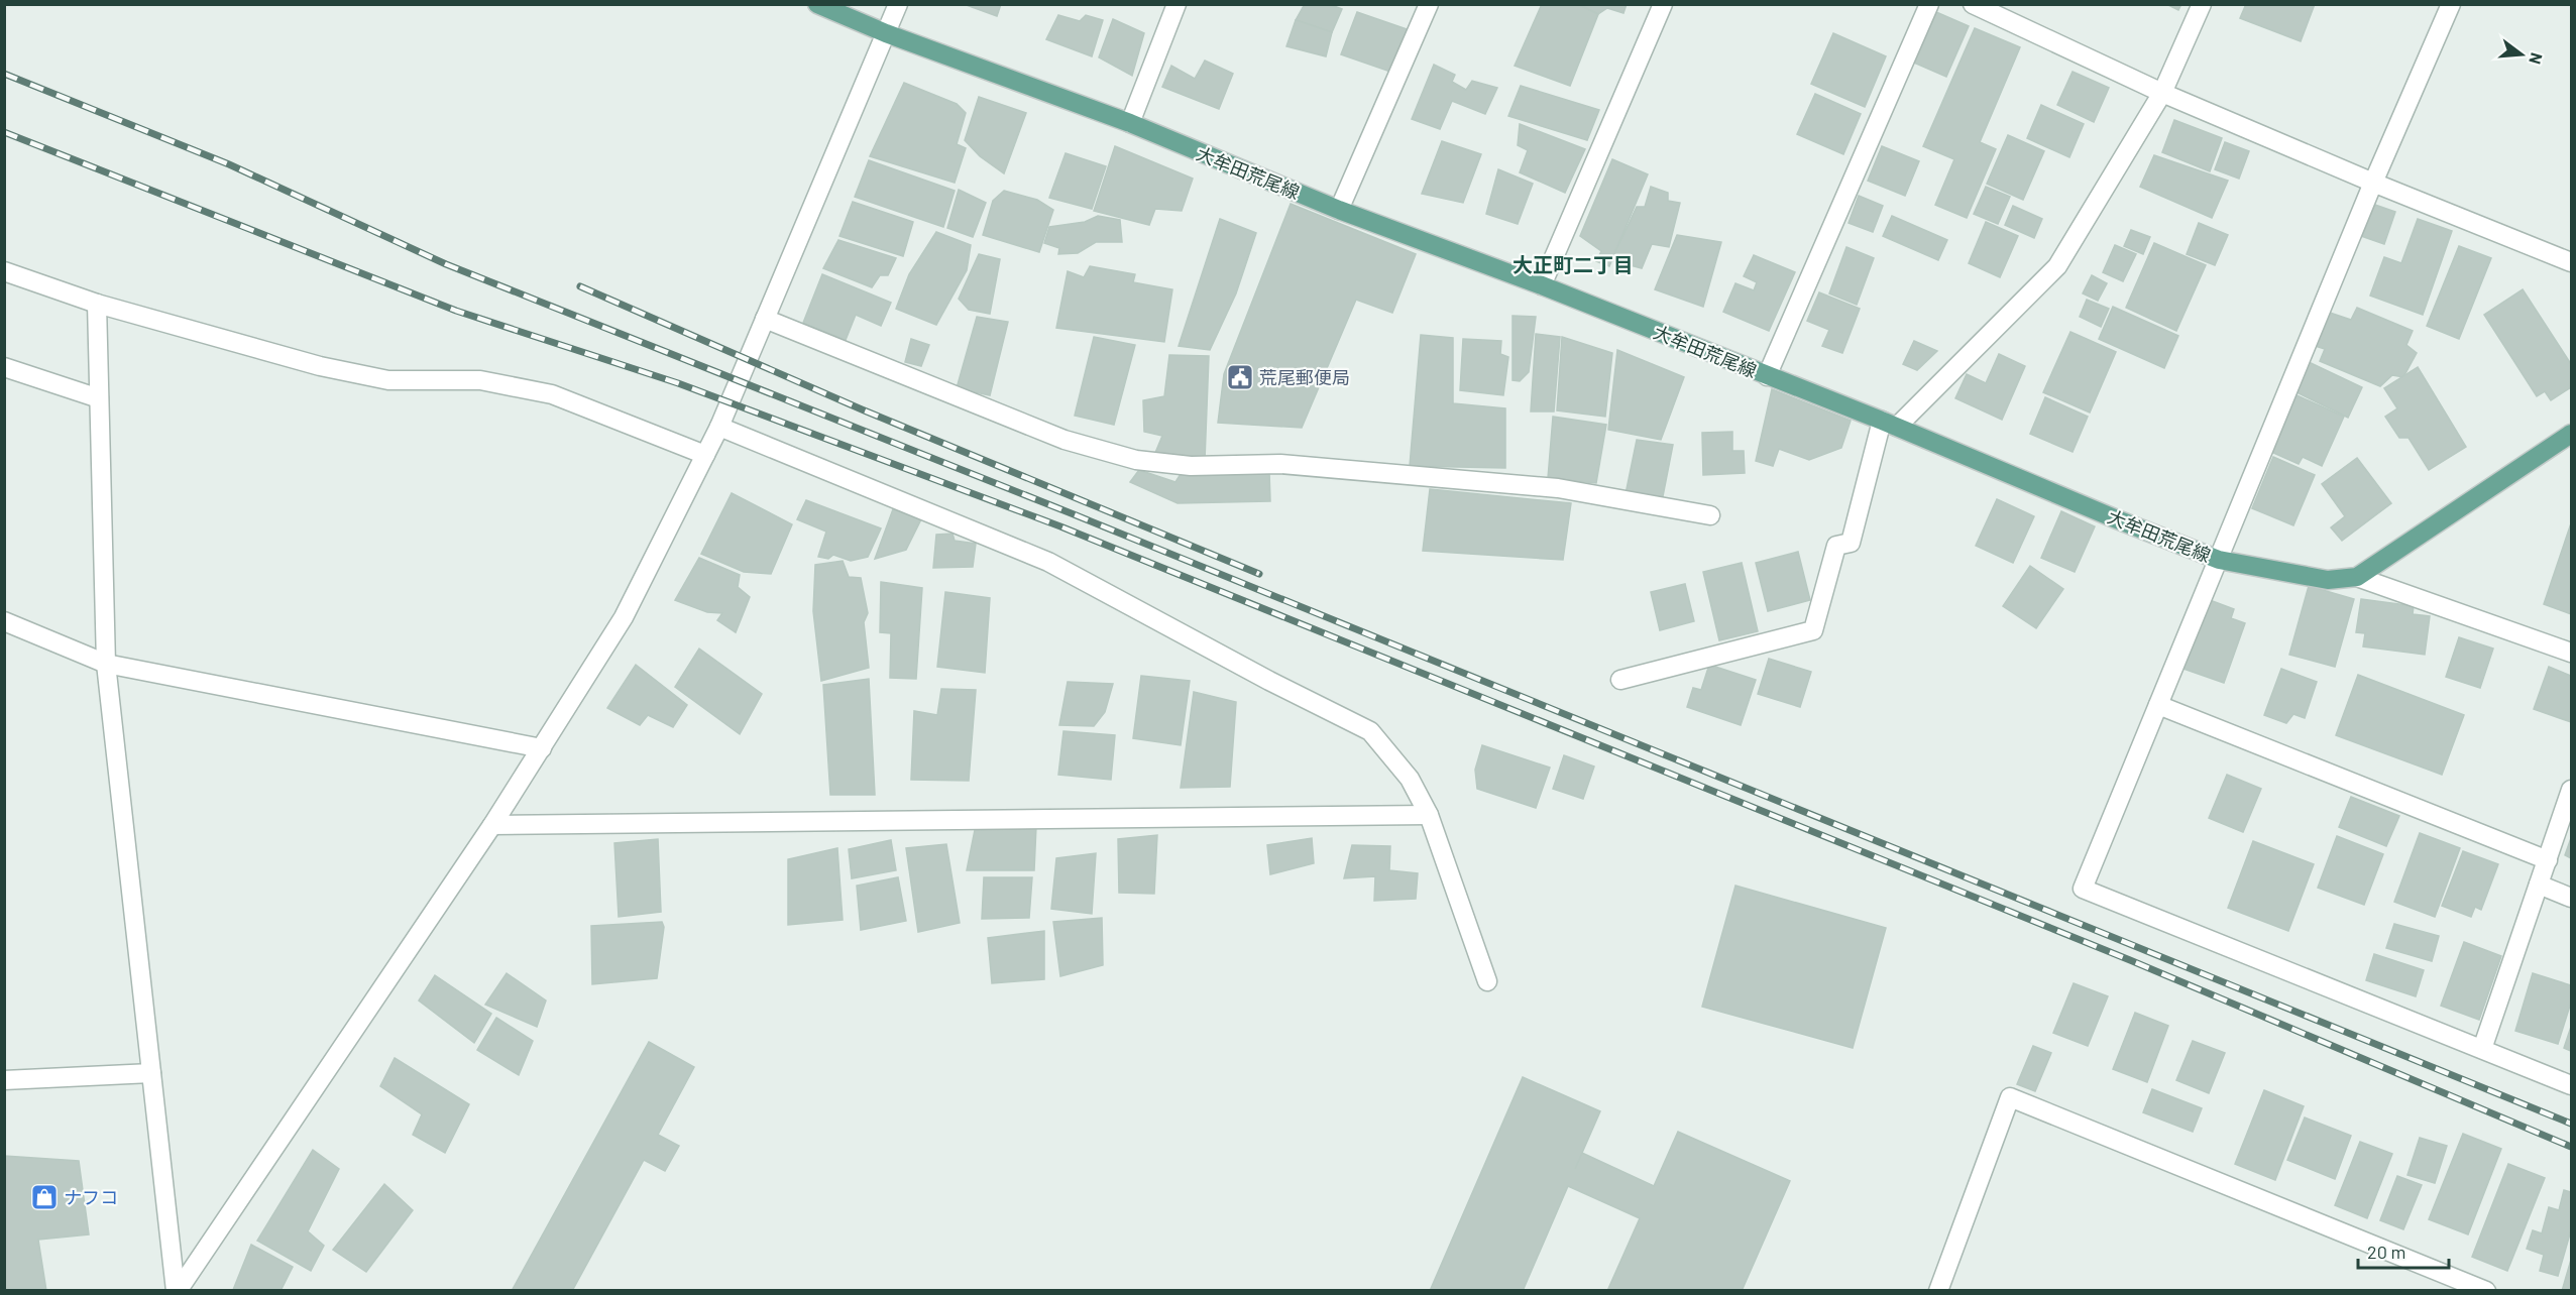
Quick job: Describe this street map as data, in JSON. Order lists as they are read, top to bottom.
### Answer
{
  "streets": {
    "main road": ["大牟田荒尾線"]
  },
  "districts": ["大正町二丁目"],
  "places": {
    "public building": ["荒尾郵便局"],
    "shop": ["ナフコ"]
  },
  "scale_bar": "20 m",
  "north": "right"
}
